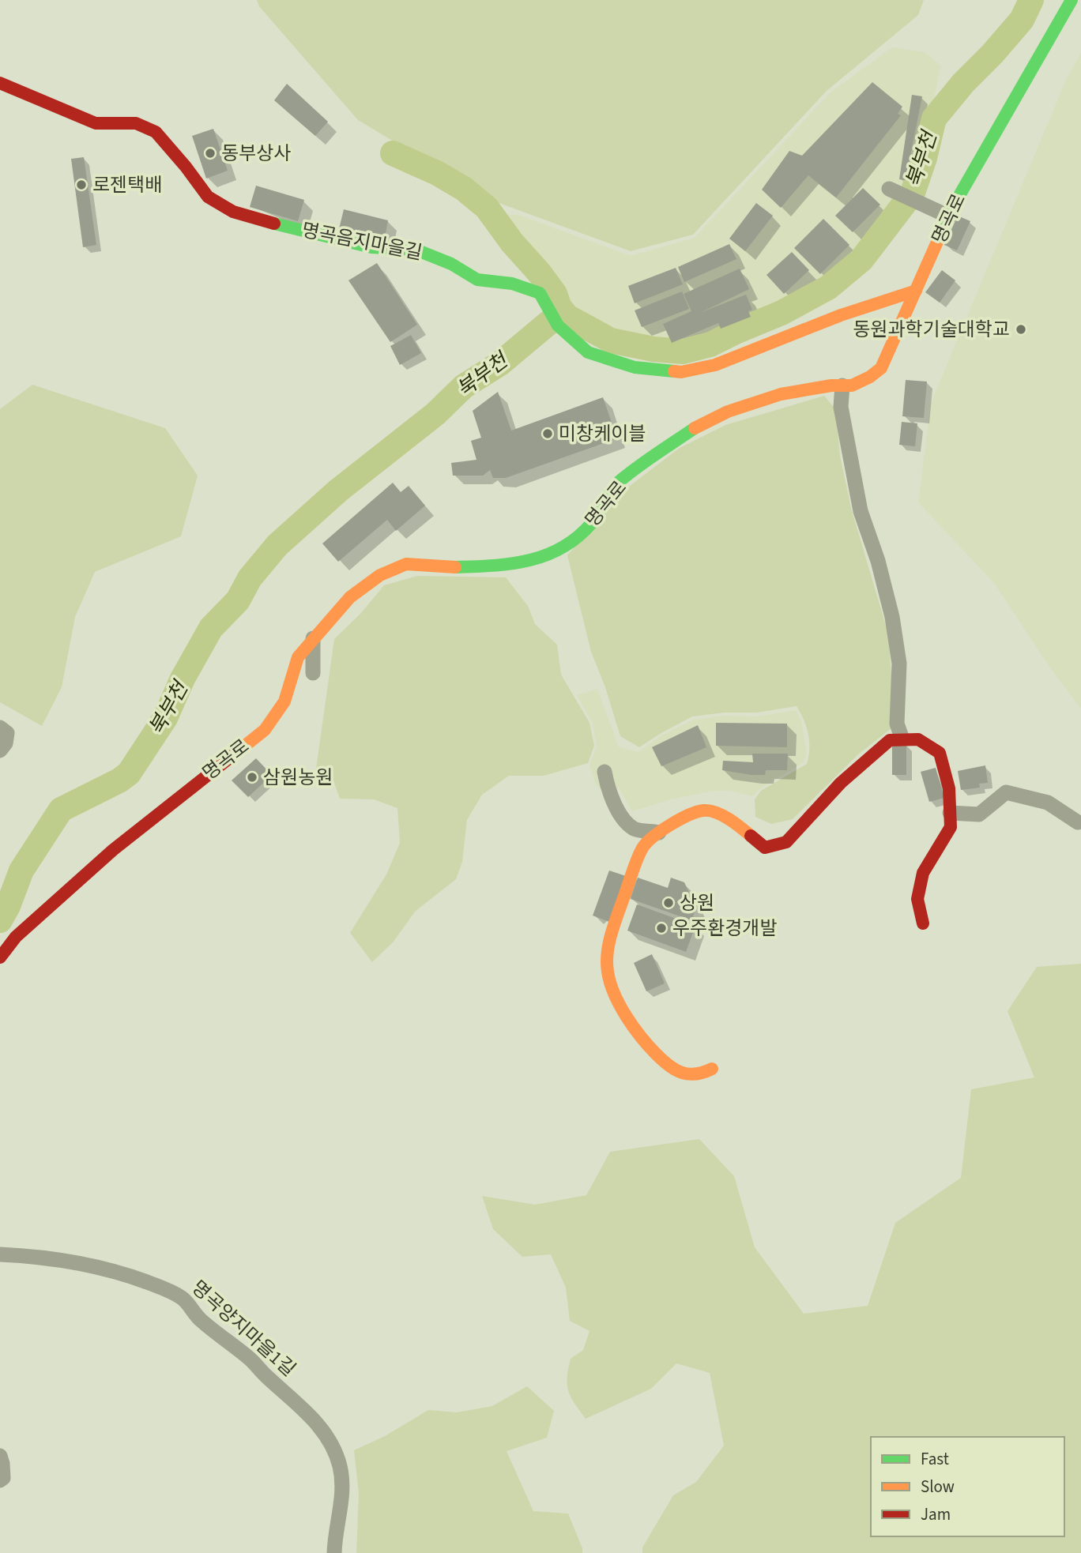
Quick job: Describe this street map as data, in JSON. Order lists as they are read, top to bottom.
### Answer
{
  "streets": {
    "street": ["명곡로", "명곡음지마을길", "명곡양지마을1길"]
  },
  "crossings": [
    ["명곡로", "명곡음지마을길"]
  ],
  "water": ["북부천"],
  "places": [
    "동부상사",
    "로젠택배",
    "동원과학기술대학교",
    "미창케이블",
    "삼원농원",
    "상원",
    "우주환경개발"
  ],
  "legend": ["Fast", "Slow", "Jam"]
}
